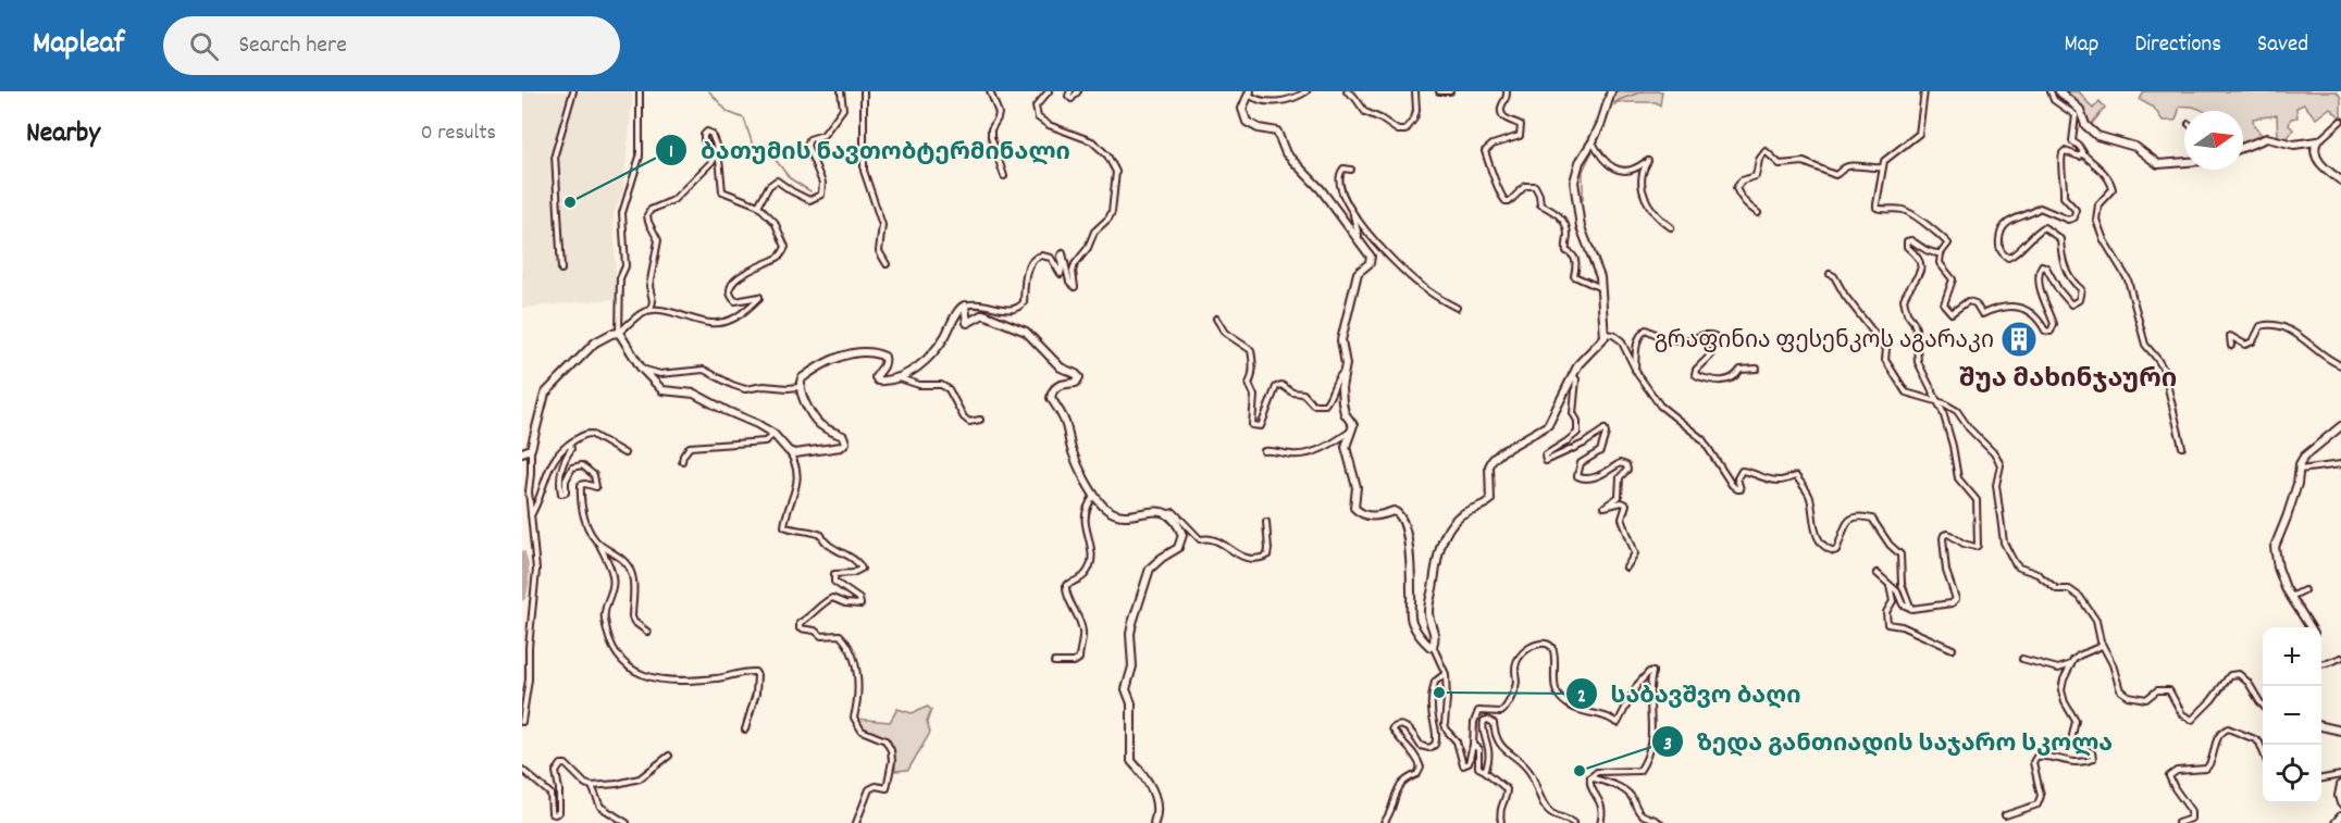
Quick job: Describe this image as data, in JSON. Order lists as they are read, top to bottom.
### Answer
{
  "districts": ["შუა მახინჯაური"],
  "places": {
    "other": ["ბათუმის ნავთობტერმინალი", "საბავშვო ბაღი", "ზედა განთიადის საჯარო სკოლა"],
    "building": ["გრაფინია ფესენკოს აგარაკი"]
  },
  "north": "right",
  "page": {
    "header": "Mapleaf",
    "search": "Search here",
    "nav": ["Map", "Directions", "Saved"],
    "heading": ["Nearby", "0 results"],
    "map_buttons": ["+", "−"]
  }
}
